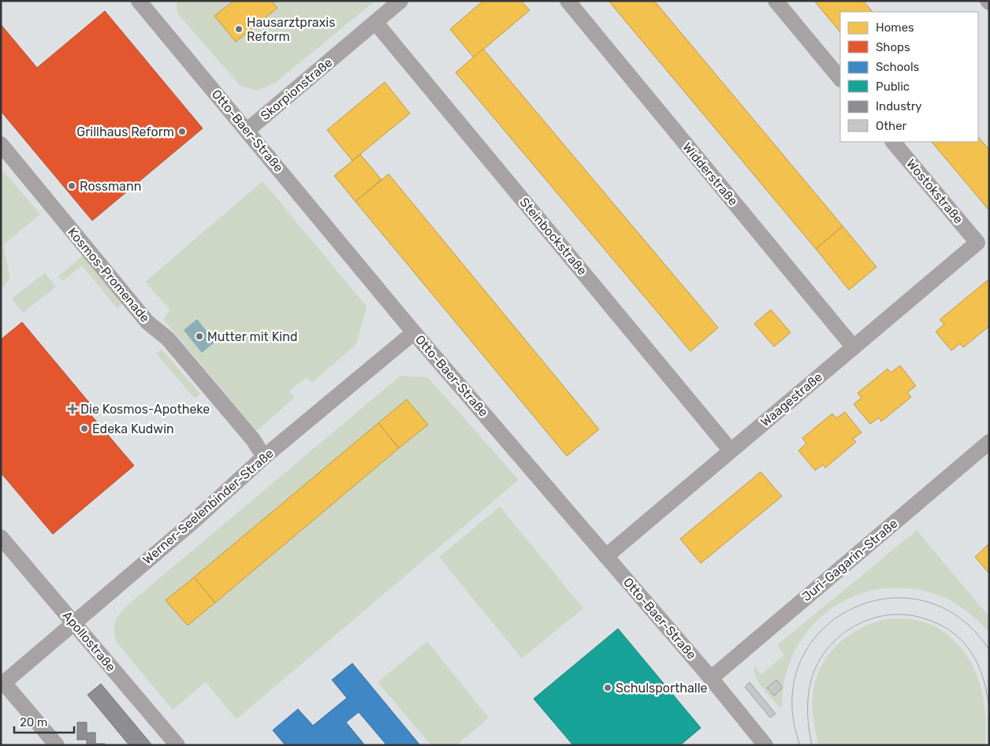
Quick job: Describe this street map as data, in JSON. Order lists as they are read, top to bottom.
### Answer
{
  "streets": {
    "street": [
      "Skorpionstraße",
      "Otto-Baer-Straße",
      "Widderstraße",
      "Wostokstraße",
      "Steinbockstraße",
      "Kosmos-Promenade",
      "Waagestraße",
      "Werner-Seelenbinder-Straße",
      "Juri-Gagarin-Straße",
      "Apollostraße"
    ]
  },
  "crossings": [
    ["Skorpionstraße", "Otto-Baer-Straße"],
    ["Skorpionstraße", "Steinbockstraße"],
    ["Otto-Baer-Straße", "Waagestraße"],
    ["Otto-Baer-Straße", "Werner-Seelenbinder-Straße"],
    ["Otto-Baer-Straße", "Juri-Gagarin-Straße"],
    ["Widderstraße", "Waagestraße"],
    ["Wostokstraße", "Waagestraße"],
    ["Steinbockstraße", "Waagestraße"],
    ["Kosmos-Promenade", "Werner-Seelenbinder-Straße"],
    ["Werner-Seelenbinder-Straße", "Apollostraße"]
  ],
  "places": {
    "other": [
      "Hausarztpraxis Reform",
      "Grillhaus Reform",
      "Rossmann",
      "Mutter mit Kind",
      "Edeka Kudwin",
      "Schulsporthalle"
    ],
    "health": ["Die Kosmos-Apotheke"]
  },
  "legend": [
    "Homes",
    "Shops",
    "Schools",
    "Public",
    "Industry",
    "Other"
  ],
  "scale_bar": "20 m"
}
